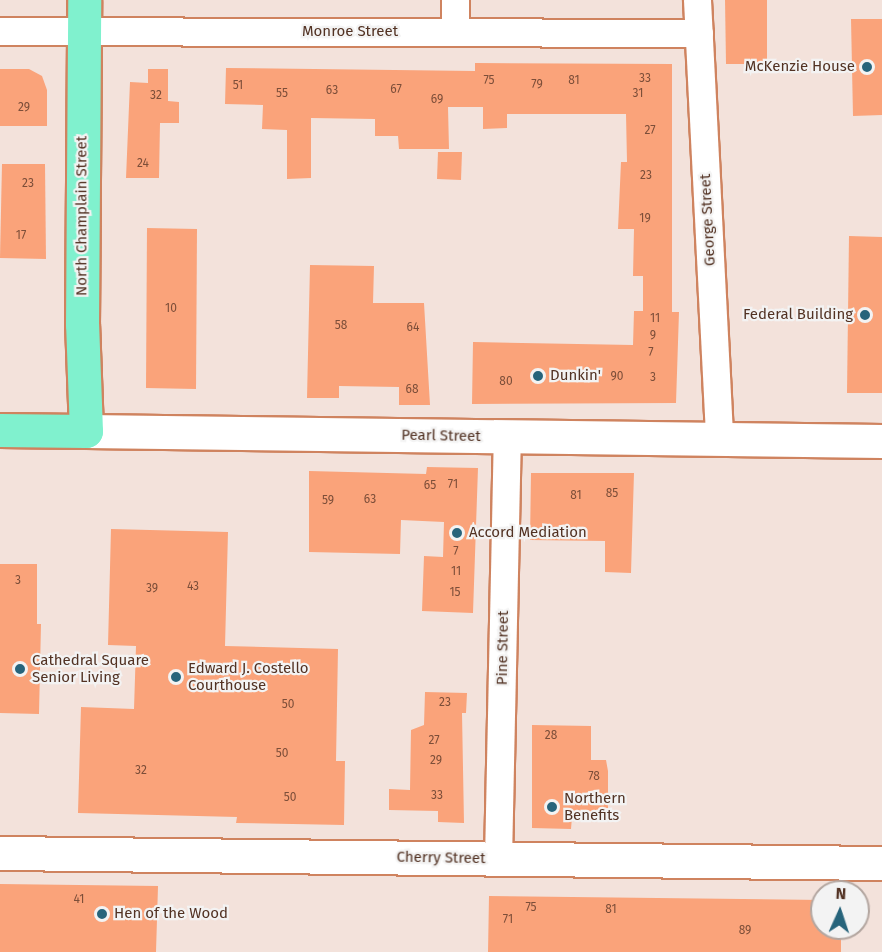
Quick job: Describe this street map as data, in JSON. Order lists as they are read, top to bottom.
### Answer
{
  "streets": {
    "main road": ["North Champlain Street", "Pearl Street"],
    "street": [
      "Monroe Street",
      "George Street",
      "Pine Street",
      "Cherry Street"
    ]
  },
  "crossings": [
    ["Monroe Street", "North Champlain Street"],
    ["Monroe Street", "George Street"],
    ["North Champlain Street", "Pearl Street"],
    ["George Street", "Pearl Street"],
    ["Pearl Street", "Pine Street"],
    ["Pine Street", "Cherry Street"]
  ],
  "places": [
    "McKenzie House",
    "Federal Building",
    "Dunkin'",
    "Accord Mediation",
    "Cathedral Square Senior Living",
    "Edward J. Costello Courthouse",
    "Northern Benefits",
    "Hen of the Wood"
  ],
  "house_numbers": [
    "33",
    "75",
    "81",
    "79",
    "51",
    "67",
    "63",
    "55",
    "31",
    "32",
    "69",
    "29",
    "27",
    "24",
    "23",
    "23",
    "19",
    "17",
    "10",
    "11",
    "58",
    "64",
    "9",
    "7",
    "90",
    "3",
    "80",
    "68",
    "71",
    "65",
    "85",
    "81",
    "63",
    "59",
    "7",
    "11",
    "3",
    "43",
    "39",
    "15",
    "23",
    "50",
    "28",
    "27",
    "50",
    "29",
    "32",
    "78",
    "33",
    "50",
    "41",
    "75",
    "81",
    "71",
    "89"
  ],
  "north": "top"
}
